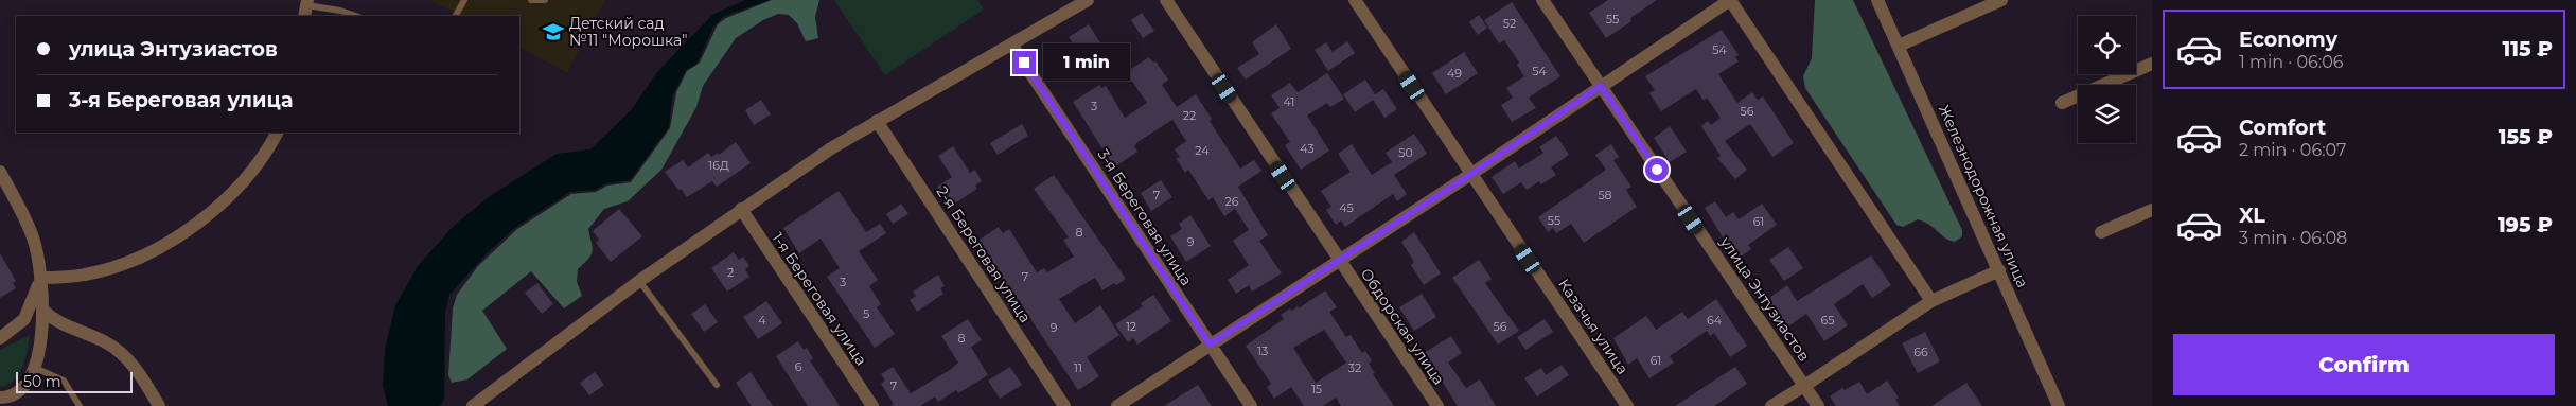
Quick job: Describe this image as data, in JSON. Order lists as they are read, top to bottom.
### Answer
{
  "streets": {
    "street": [
      "Железнодорожная улица",
      "3-я Береговая улица",
      "2-я Береговая улица",
      "1-я Береговая улица",
      "улица Энтузиастов",
      "Обдорская улица",
      "Казачья улица"
    ]
  },
  "places": {
    "school or university": ["Детский сад №11 \"Морошка\""]
  },
  "house_numbers": [
    "55",
    "52",
    "54",
    "54",
    "49",
    "41",
    "3",
    "56",
    "22",
    "43",
    "24",
    "50",
    "16Д",
    "7",
    "58",
    "26",
    "45",
    "55",
    "61",
    "8",
    "9",
    "2",
    "7",
    "3",
    "5",
    "4",
    "64",
    "65",
    "12",
    "56",
    "9",
    "8",
    "13",
    "66",
    "61",
    "6",
    "11",
    "32",
    "7",
    "15"
  ],
  "scale_bar": "50 m",
  "page": {
    "list": [
      {
        "name": "Economy",
        "note": "1 min · 06:06",
        "value": "115 ₽"
      },
      {
        "name": "Comfort",
        "note": "2 min · 06:07",
        "value": "155 ₽"
      },
      {
        "name": "XL",
        "note": "3 min · 06:08",
        "value": "195 ₽"
      }
    ],
    "banner": ["улица Энтузиастов", "3-я Береговая улица"],
    "bubble": "1 min",
    "buttons": "Confirm",
    "scale": "50 m"
  }
}
